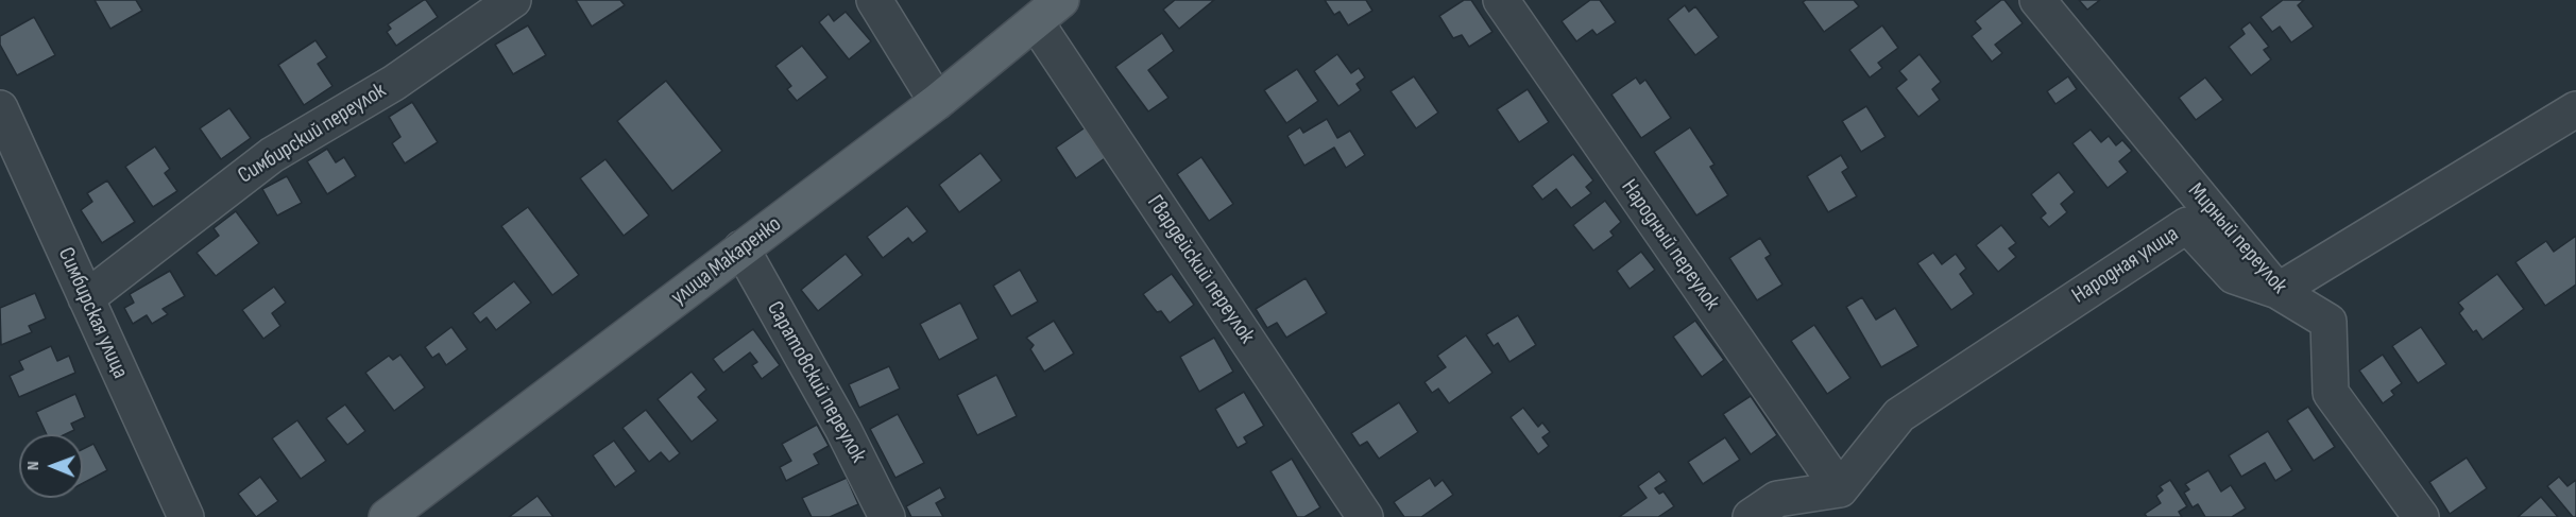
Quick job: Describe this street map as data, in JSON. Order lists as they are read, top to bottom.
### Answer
{
  "streets": {
    "main road": ["улица Макаренко"],
    "street": [
      "Симбирский переулок",
      "Мирный переулок",
      "Народный переулок",
      "Народная улица",
      "Гвардейский переулок",
      "Симбирская улица",
      "Саратовский переулок"
    ]
  },
  "crossings": [
    ["Симбирский переулок", "Симбирская улица"],
    ["Мирный переулок", "Народная улица"],
    ["Народный переулок", "Народная улица"],
    ["улица Макаренко", "Гвардейский переулок"],
    ["улица Макаренко", "Саратовский переулок"]
  ],
  "north": "left"
}
